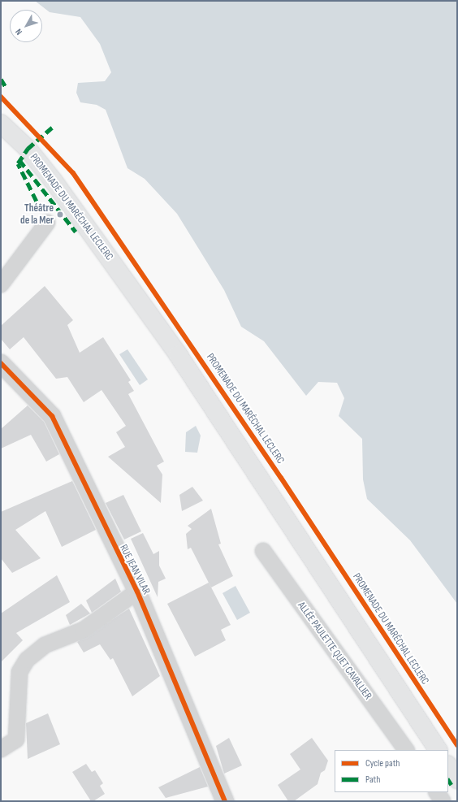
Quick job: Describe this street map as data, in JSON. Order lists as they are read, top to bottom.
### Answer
{
  "streets": {
    "main road": ["PROMENADE DU MARÉCHAL LECLERC"],
    "street": ["RUE JEAN VILAR", "ALLÉE PAULETTE QUET CAVALLIER"]
  },
  "places": ["Théâtre de la Mer"],
  "legend": ["Cycle path", "Path"],
  "north": "bottom left"
}
